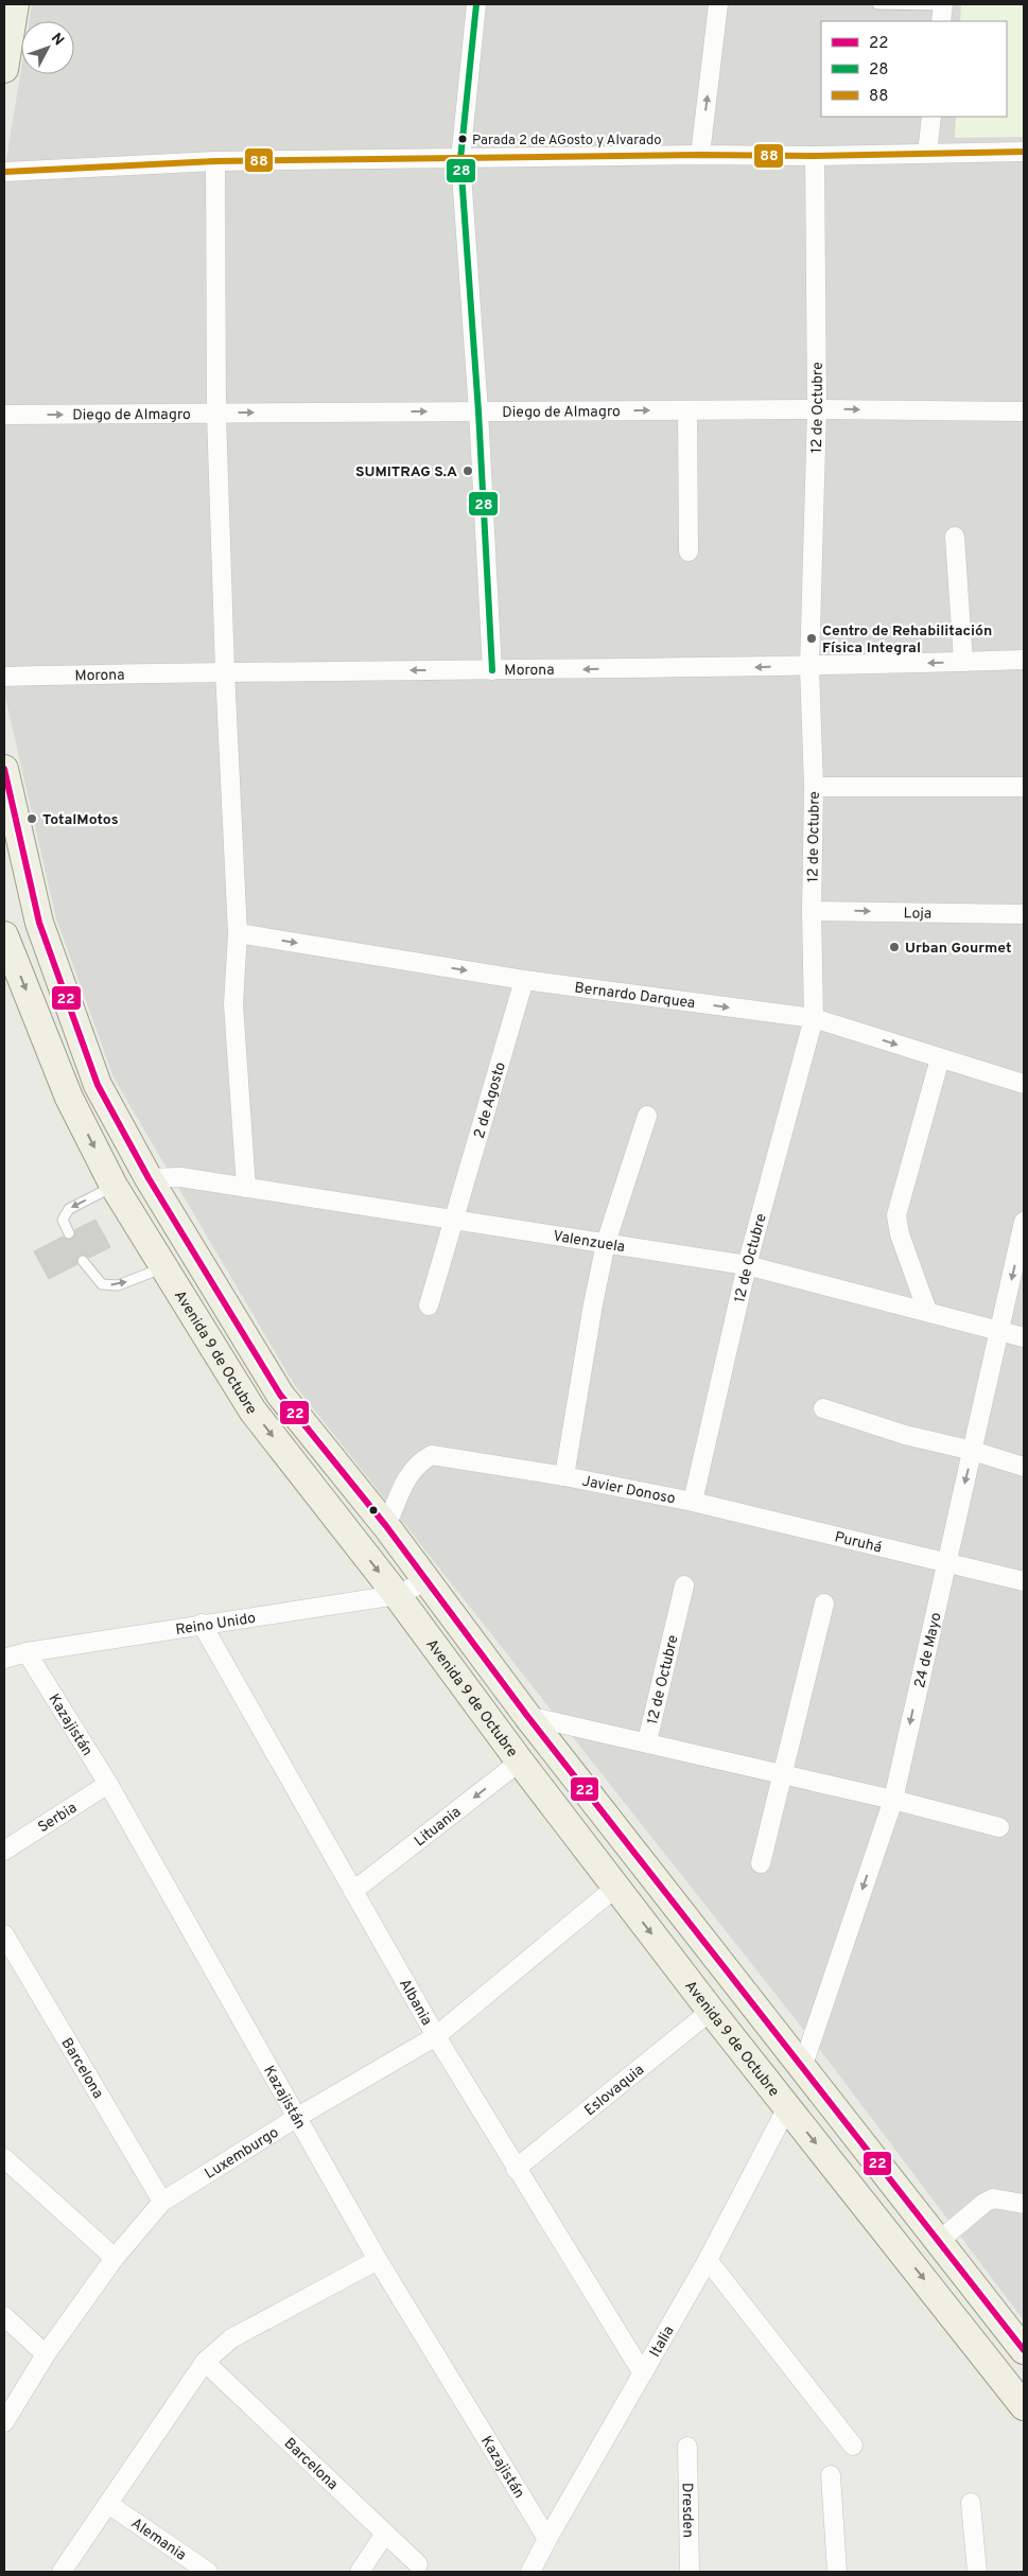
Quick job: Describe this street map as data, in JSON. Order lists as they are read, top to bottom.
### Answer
{
  "streets": {
    "main road": ["Avenida 9 de Octubre"],
    "street": [
      "12 de Octubre",
      "Diego de Almagro",
      "Morona",
      "Loja",
      "Bernardo Darquea",
      "2 de Agosto",
      "Valenzuela",
      "Javier Donoso",
      "Puruhá",
      "Reino Unido",
      "24 de Mayo",
      "Kazajistán",
      "Serbia",
      "Lituania",
      "Albania",
      "Barcelona",
      "Eslovaquia",
      "Luxemburgo",
      "Italia",
      "Dresden",
      "Alemania"
    ]
  },
  "crossings": [
    ["12 de Octubre", "Diego de Almagro"],
    ["12 de Octubre", "Morona"],
    ["12 de Octubre", "Loja"],
    ["12 de Octubre", "Bernardo Darquea"],
    ["12 de Octubre", "Valenzuela"],
    ["12 de Octubre", "Javier Donoso"],
    ["12 de Octubre", "Puruhá"],
    ["Bernardo Darquea", "2 de Agosto"],
    ["2 de Agosto", "Valenzuela"],
    ["Valenzuela", "24 de Mayo"],
    ["Avenida 9 de Octubre", "Reino Unido"],
    ["Avenida 9 de Octubre", "Lituania"],
    ["Avenida 9 de Octubre", "Eslovaquia"],
    ["Avenida 9 de Octubre", "Luxemburgo"],
    ["Avenida 9 de Octubre", "Italia"],
    ["Javier Donoso", "Puruhá"],
    ["Puruhá", "24 de Mayo"],
    ["Reino Unido", "Kazajistán"],
    ["Reino Unido", "Albania"],
    ["Kazajistán", "Serbia"],
    ["Kazajistán", "Luxemburgo"],
    ["Kazajistán", "Italia"],
    ["Lituania", "Albania"],
    ["Albania", "Eslovaquia"],
    ["Albania", "Luxemburgo"],
    ["Albania", "Italia"],
    ["Barcelona", "Luxemburgo"]
  ],
  "one_way": [
    "Diego de Almagro",
    "Morona",
    "Bernardo Darquea",
    "Lituania"
  ],
  "places": [
    "Parada 2 de AGosto y Alvarado",
    "SUMITRAG S.A",
    "Centro de Rehabilitación Física Integral",
    "TotalMotos",
    "Urban Gourmet"
  ],
  "lines": ["transit line 28", "transit line 88", "transit line 22"],
  "legend": ["22", "28", "88"],
  "north": "top right"
}
